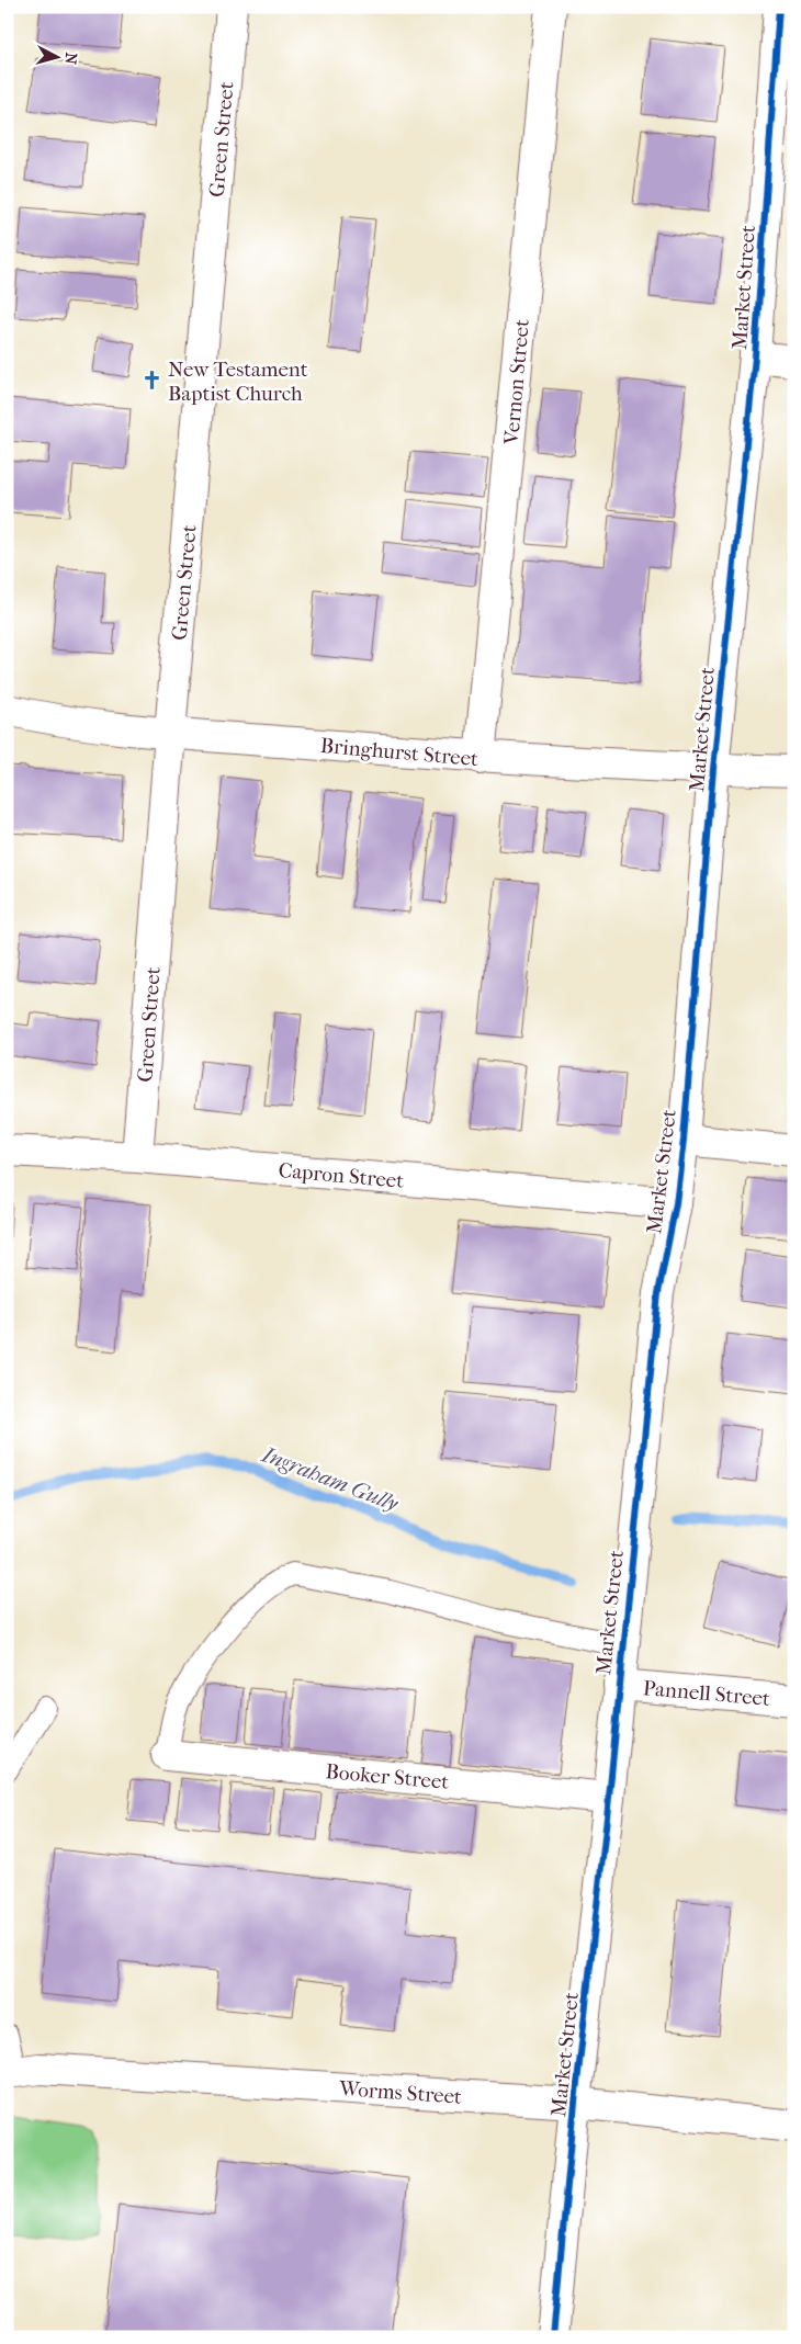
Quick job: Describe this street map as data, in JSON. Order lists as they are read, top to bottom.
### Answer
{
  "streets": {
    "street": [
      "Green Street",
      "Market Street",
      "Vernon Street",
      "Bringhurst Street",
      "Capron Street",
      "Pannell Street",
      "Booker Street",
      "Worms Street"
    ]
  },
  "crossings": [
    ["Green Street", "Bringhurst Street"],
    ["Green Street", "Capron Street"],
    ["Market Street", "Bringhurst Street"],
    ["Market Street", "Capron Street"],
    ["Market Street", "Pannell Street"],
    ["Market Street", "Booker Street"],
    ["Market Street", "Worms Street"],
    ["Vernon Street", "Bringhurst Street"]
  ],
  "water": ["Ingraham Gully"],
  "places": {
    "church": ["New Testament Baptist Church"]
  },
  "north": "right"
}
